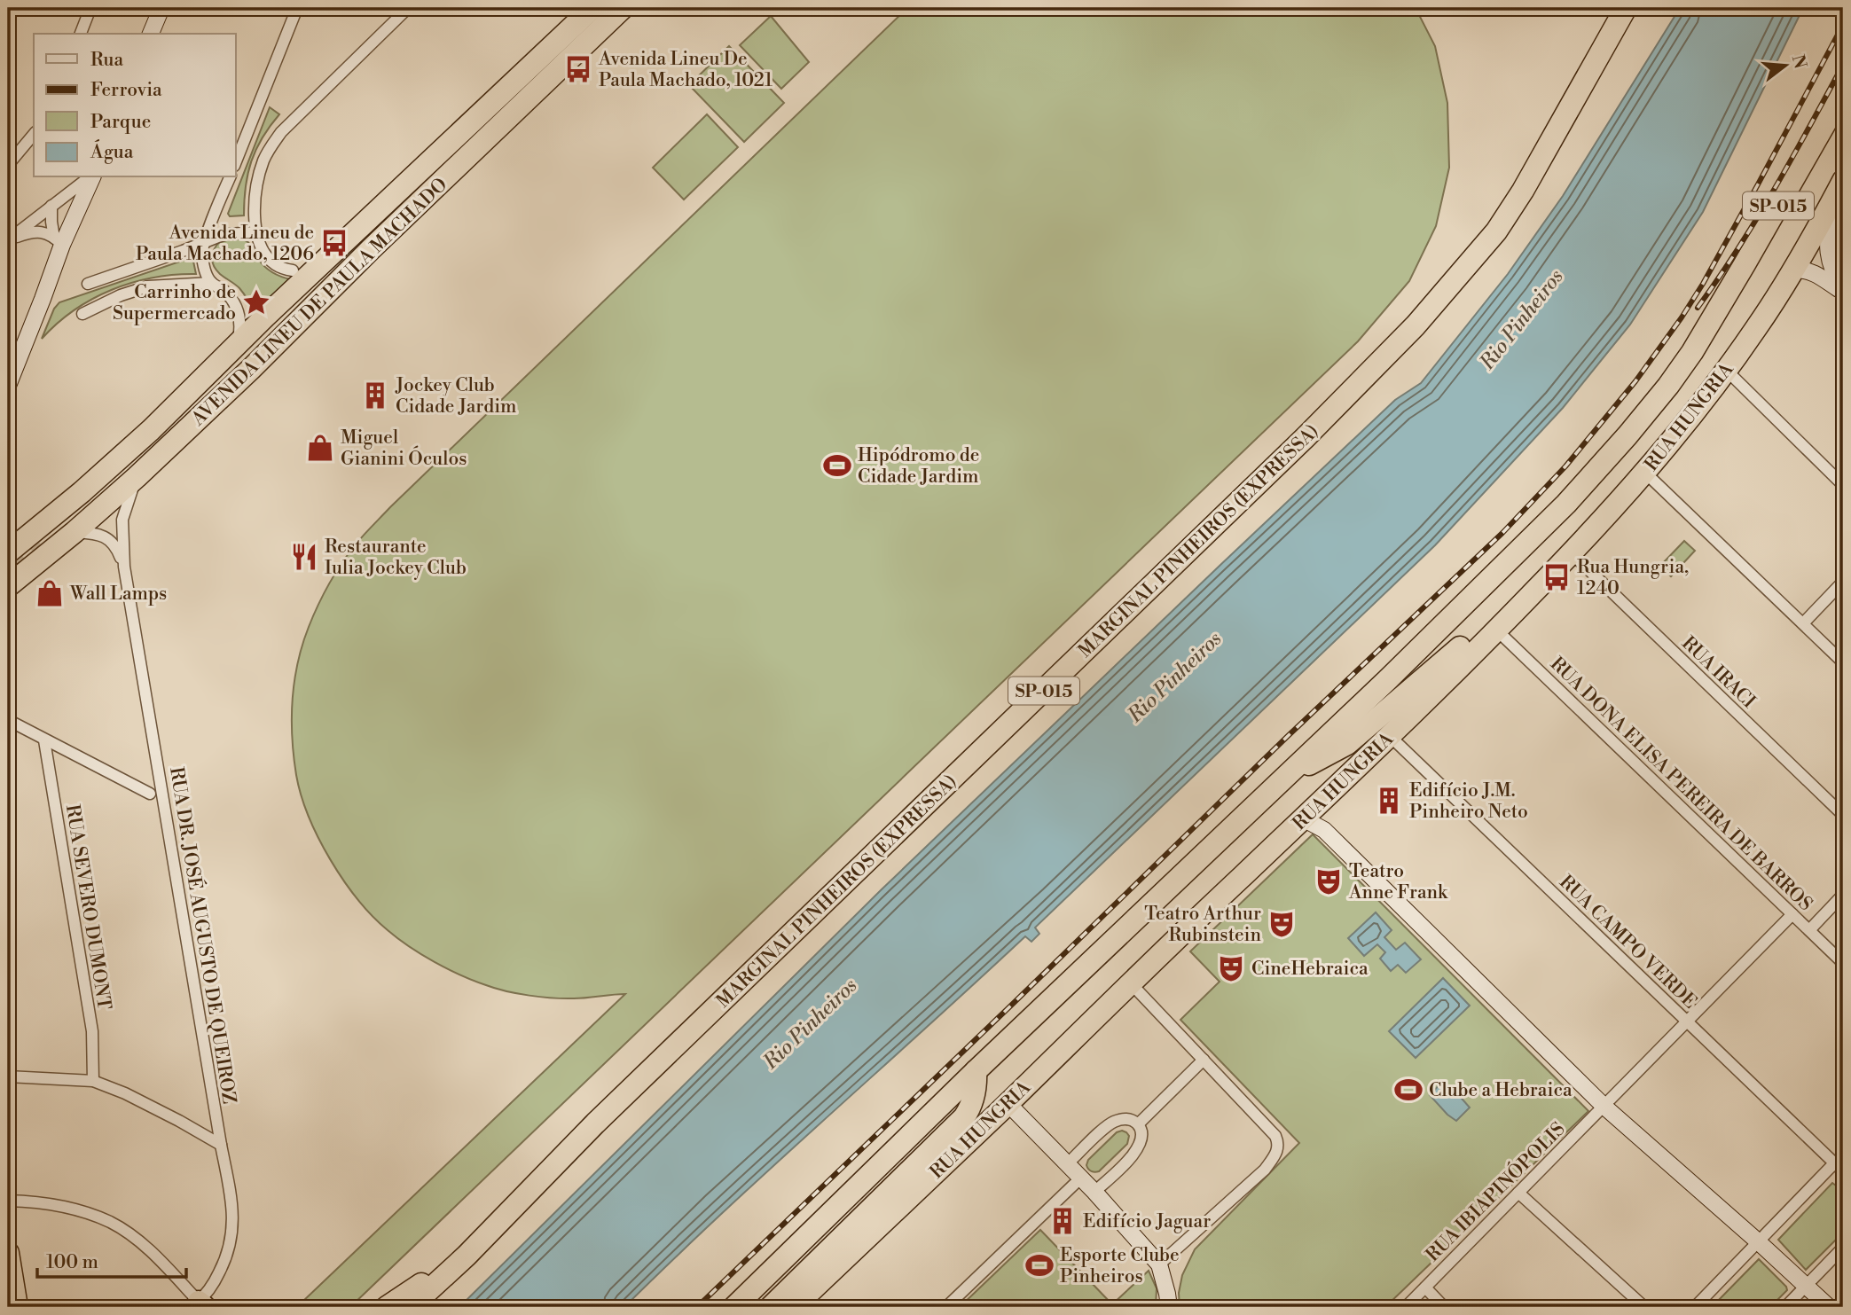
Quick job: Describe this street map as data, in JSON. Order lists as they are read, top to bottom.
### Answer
{
  "streets": {
    "highway": [
      "SP-015",
      "AVENIDA LINEU DE PAULA MACHADO",
      "RUA HUNGRIA",
      "MARGINAL PINHEIROS (EXPRESSA)"
    ],
    "street": [
      "RUA IRACI",
      "RUA DONA ELISA PEREIRA DE BARROS",
      "RUA SEVERO DUMONT",
      "RUA DR. JOSÉ AUGUSTO DE QUEIROZ",
      "RUA CAMPO VERDE",
      "RUA IBIAPINÓPOLIS"
    ]
  },
  "crossings": [
    ["RUA HUNGRIA", "RUA IRACI"],
    ["RUA HUNGRIA", "RUA DONA ELISA PEREIRA DE BARROS"],
    ["RUA HUNGRIA", "RUA CAMPO VERDE"],
    ["RUA DONA ELISA PEREIRA DE BARROS", "RUA IBIAPINÓPOLIS"],
    ["RUA CAMPO VERDE", "RUA IBIAPINÓPOLIS"]
  ],
  "water": ["Rio Pinheiros"],
  "places": {
    "bus stop": ["Avenida Lineu De Paula Machado, 1021", "Avenida Lineu de Paula Machado, 1206", "Rua Hungria, 1240"],
    "place": ["Carrinho de Supermercado"],
    "building": ["Jockey Club Cidade Jardim", "Edifício J.M. Pinheiro Neto", "Edifício Jaguar"],
    "shop": ["Miguel Gianini Óculos", "Wall Lamps"],
    "sports": ["Hipódromo de Cidade Jardim", "Clube a Hebraica", "Esporte Clube Pinheiros"],
    "restaurant": ["Restaurante Iulia Jockey Club"],
    "theatre": ["Teatro Anne Frank", "Teatro Arthur Rubinstein", "CineHebraica"]
  },
  "legend": [
    "Rua",
    "Ferrovia",
    "Parque",
    "Água"
  ],
  "scale_bar": "100 m",
  "north": "right"
}
